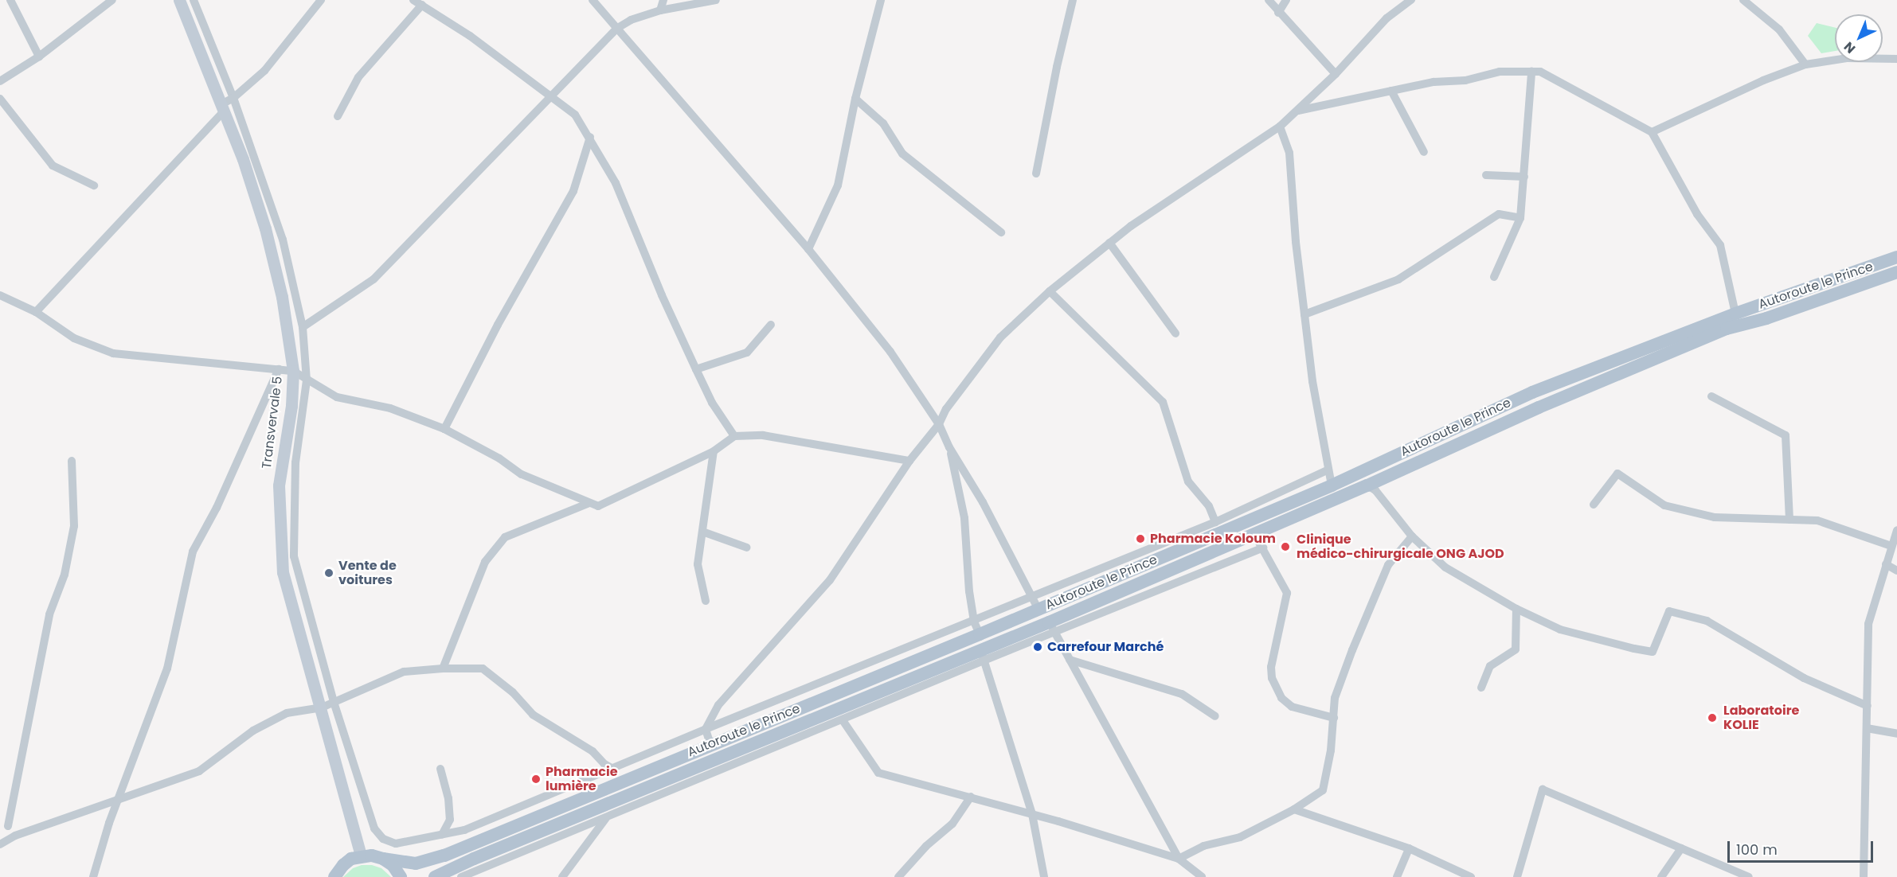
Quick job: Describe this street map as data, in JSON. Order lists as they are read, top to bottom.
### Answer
{
  "streets": {
    "main road": ["Autoroute le Prince", "Transvervale 5"]
  },
  "crossings": [
    ["Autoroute le Prince", "Transvervale 5"]
  ],
  "places": [
    "Pharmacie Koloum",
    "Clinique médico-chirurgicale ONG AJOD",
    "Vente de voitures",
    "Carrefour Marché",
    "Laboratoire KOLIE",
    "Pharmacie lumière"
  ],
  "scale_bar": "100 m",
  "north": "bottom left"
}
